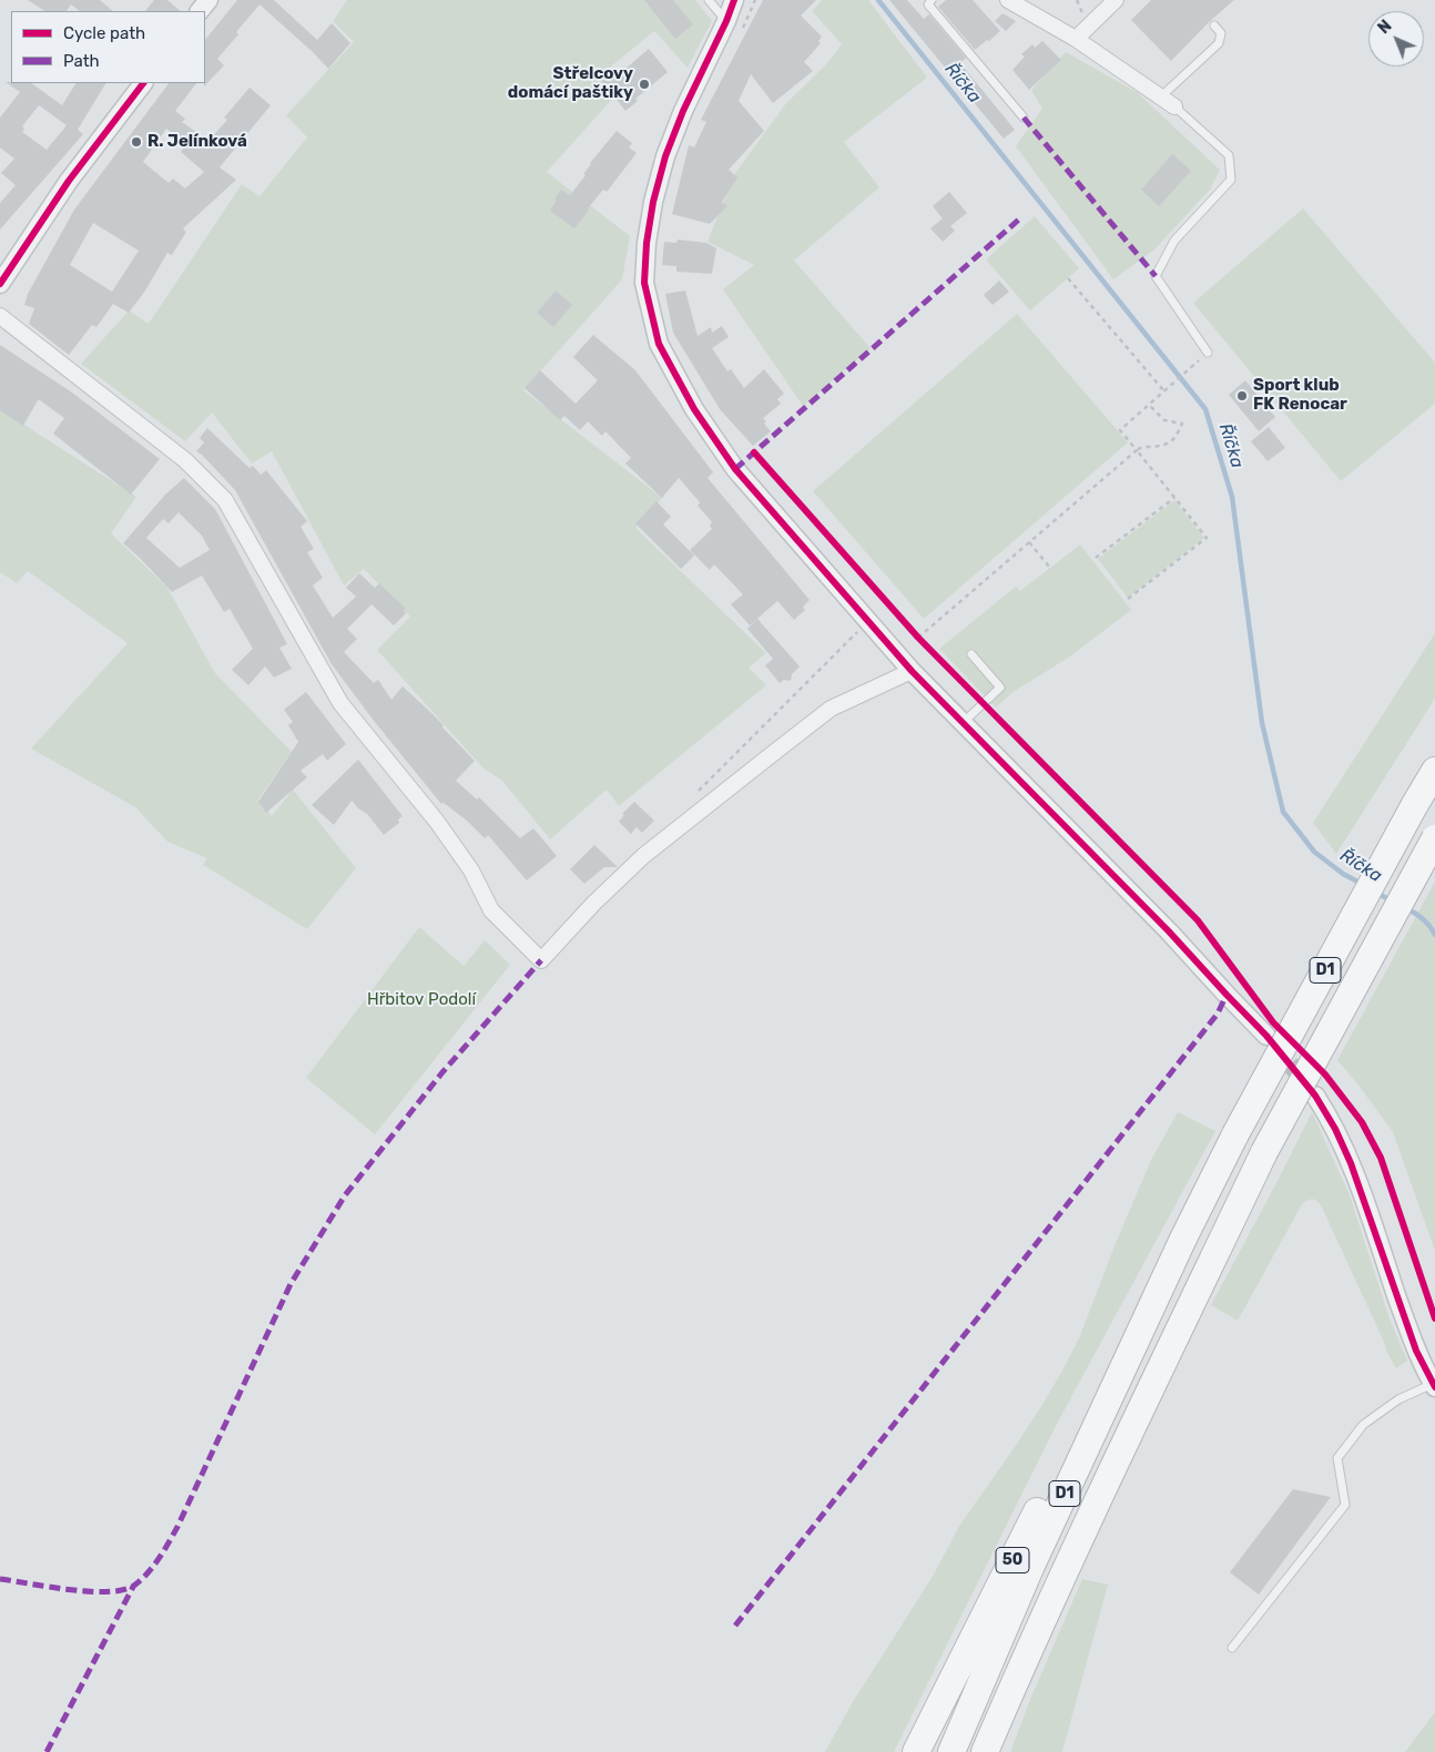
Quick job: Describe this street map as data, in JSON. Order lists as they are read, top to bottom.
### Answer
{
  "streets": {
    "highway": ["D1", "50"]
  },
  "crossings": [
    ["D1", "50"]
  ],
  "water": ["Říčka"],
  "parks": ["Hřbitov Podolí"],
  "places": ["Střelcovy domácí paštiky", "R. Jelínková", "Sport klub FK Renocar"],
  "legend": ["Cycle path", "Path"],
  "north": "top left"
}
